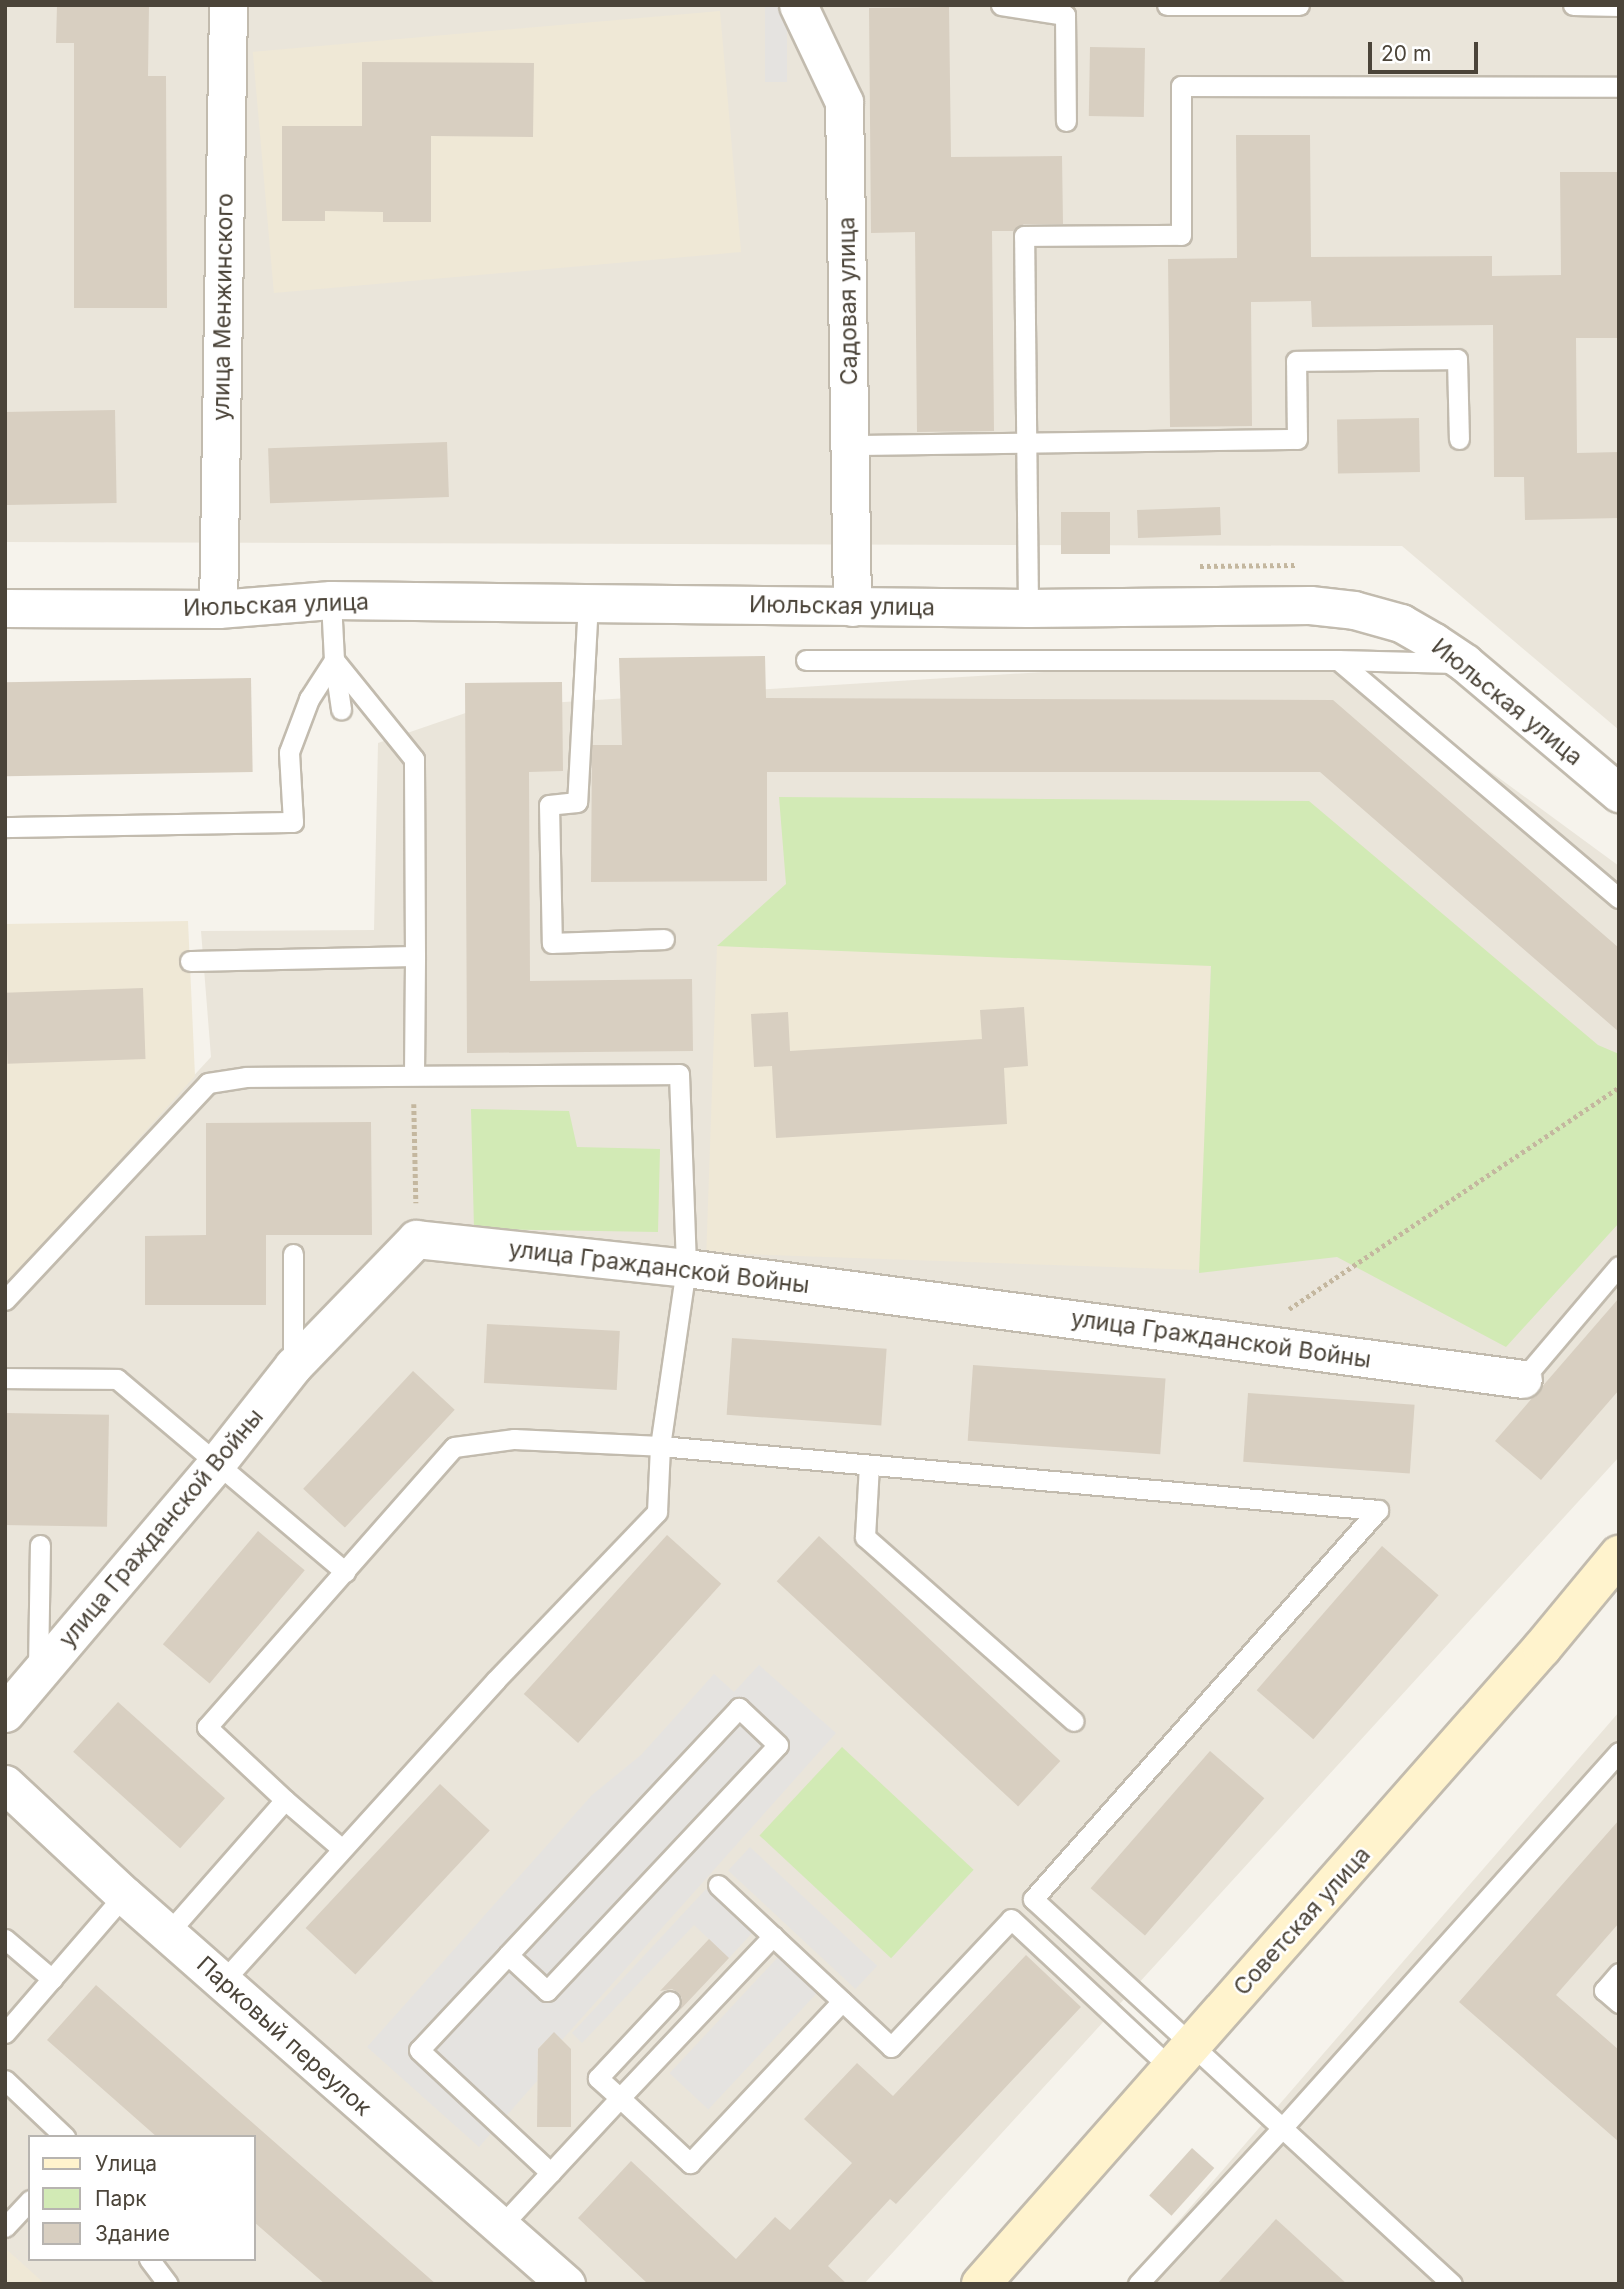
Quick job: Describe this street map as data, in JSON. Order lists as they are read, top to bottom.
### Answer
{
  "streets": {
    "street": [
      "Садовая улица",
      "улица Менжинского",
      "Июльская улица",
      "улица Гражданской Войны",
      "Советская улица",
      "Парковый переулок"
    ]
  },
  "crossings": [
    ["Садовая улица", "Июльская улица"],
    ["улица Менжинского", "Июльская улица"]
  ],
  "legend": ["Улица", "Парк", "Здание"],
  "scale_bar": "20 m"
}
